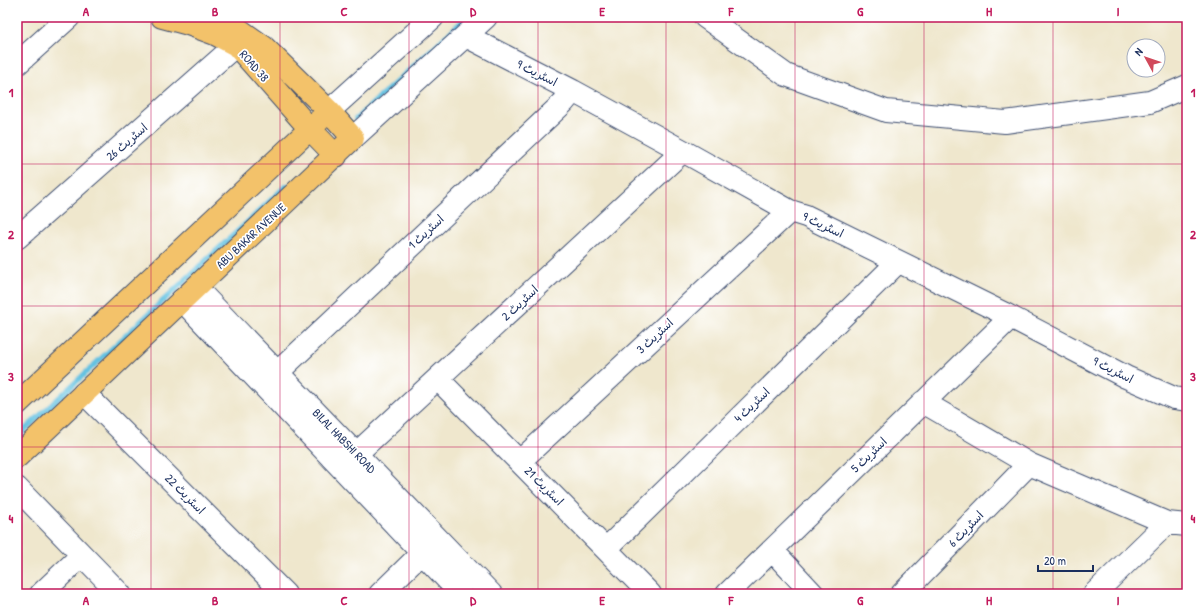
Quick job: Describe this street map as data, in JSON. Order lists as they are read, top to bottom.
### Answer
{
  "streets": {
    "main road": ["ROAD 38", "ABU BAKAR AVENUE"],
    "street": [
      "اسٹریٹ 9",
      "اسٹریٹ 26",
      "اسٹریٹ 1",
      "اسٹریٹ 2",
      "اسٹریٹ 3",
      "اسٹریٹ 4",
      "BILAL HABSHI ROAD",
      "اسٹریٹ 5",
      "اسٹریٹ 21",
      "اسٹریٹ 22",
      "اسٹریٹ 6"
    ]
  },
  "crossings": [
    ["ROAD 38", "اسٹریٹ 26"],
    ["ROAD 38", "ABU BAKAR AVENUE"],
    ["اسٹریٹ 9", "اسٹریٹ 1"],
    ["اسٹریٹ 9", "ABU BAKAR AVENUE"],
    ["اسٹریٹ 9", "اسٹریٹ 2"],
    ["اسٹریٹ 9", "اسٹریٹ 3"],
    ["اسٹریٹ 9", "اسٹریٹ 4"],
    ["اسٹریٹ 9", "اسٹریٹ 5"],
    ["اسٹریٹ 1", "BILAL HABSHI ROAD"],
    ["ABU BAKAR AVENUE", "BILAL HABSHI ROAD"],
    ["ABU BAKAR AVENUE", "اسٹریٹ 22"],
    ["اسٹریٹ 2", "BILAL HABSHI ROAD"],
    ["اسٹریٹ 2", "اسٹریٹ 21"],
    ["اسٹریٹ 3", "اسٹریٹ 21"],
    ["اسٹریٹ 4", "اسٹریٹ 21"]
  ],
  "scale_bar": "20 m",
  "north": "top left",
  "grid": {
    "columns": [
      "A",
      "B",
      "C",
      "D",
      "E",
      "F",
      "G",
      "H",
      "I"
    ],
    "rows": [
      "1",
      "2",
      "3",
      "4"
    ]
  }
}
